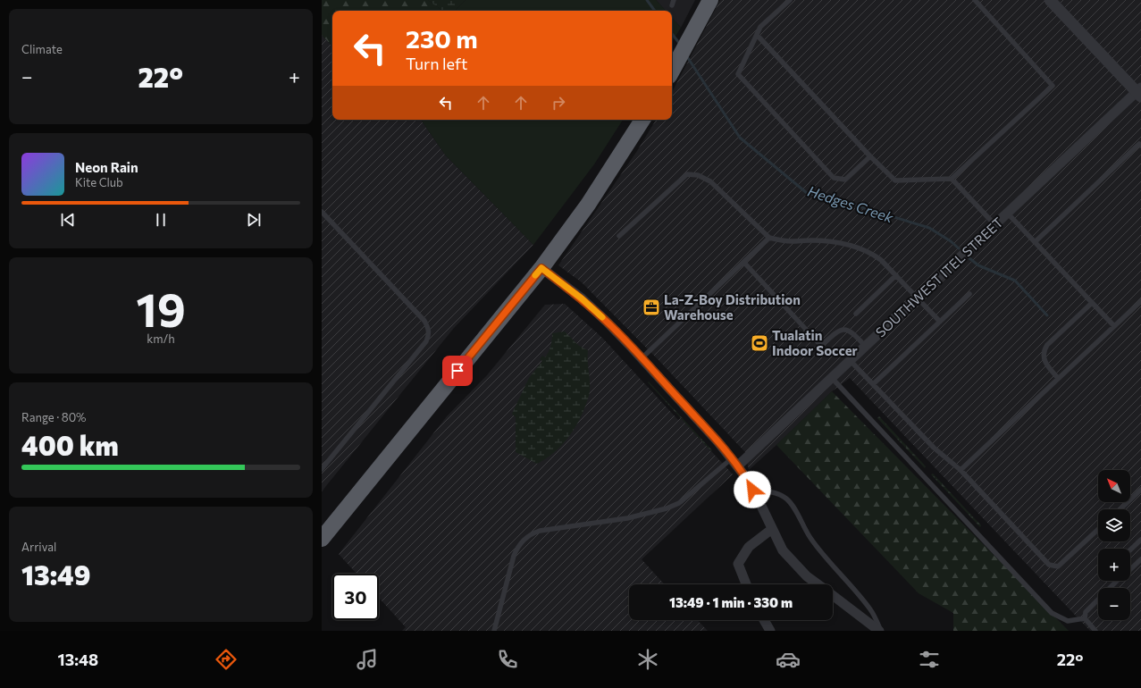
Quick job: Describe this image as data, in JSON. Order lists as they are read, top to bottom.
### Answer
{
  "streets": {
    "street": ["SOUTHWEST ITEL STREET"]
  },
  "water": ["Hedges Creek"],
  "places": {
    "office": ["La-Z-Boy Distribution Warehouse"],
    "sports": ["Tualatin Indoor Soccer"]
  },
  "north": "top left",
  "page": {
    "tile": [
      "Climate",
      ["19", "km/h"],
      ["Range · 80%", "400 km"],
      ["Arrival", "13:49"]
    ],
    "turn": ["230 m", "Turn left"],
    "heat": ["−", "22°", "+"],
    "song": ["Neon Rain", "Kite Club"],
    "map_buttons": ["+", "−"],
    "limit": "30",
    "trip": "13:49 · 1 min · 330 m",
    "tabs": ["13:48", "22°"]
  }
}
